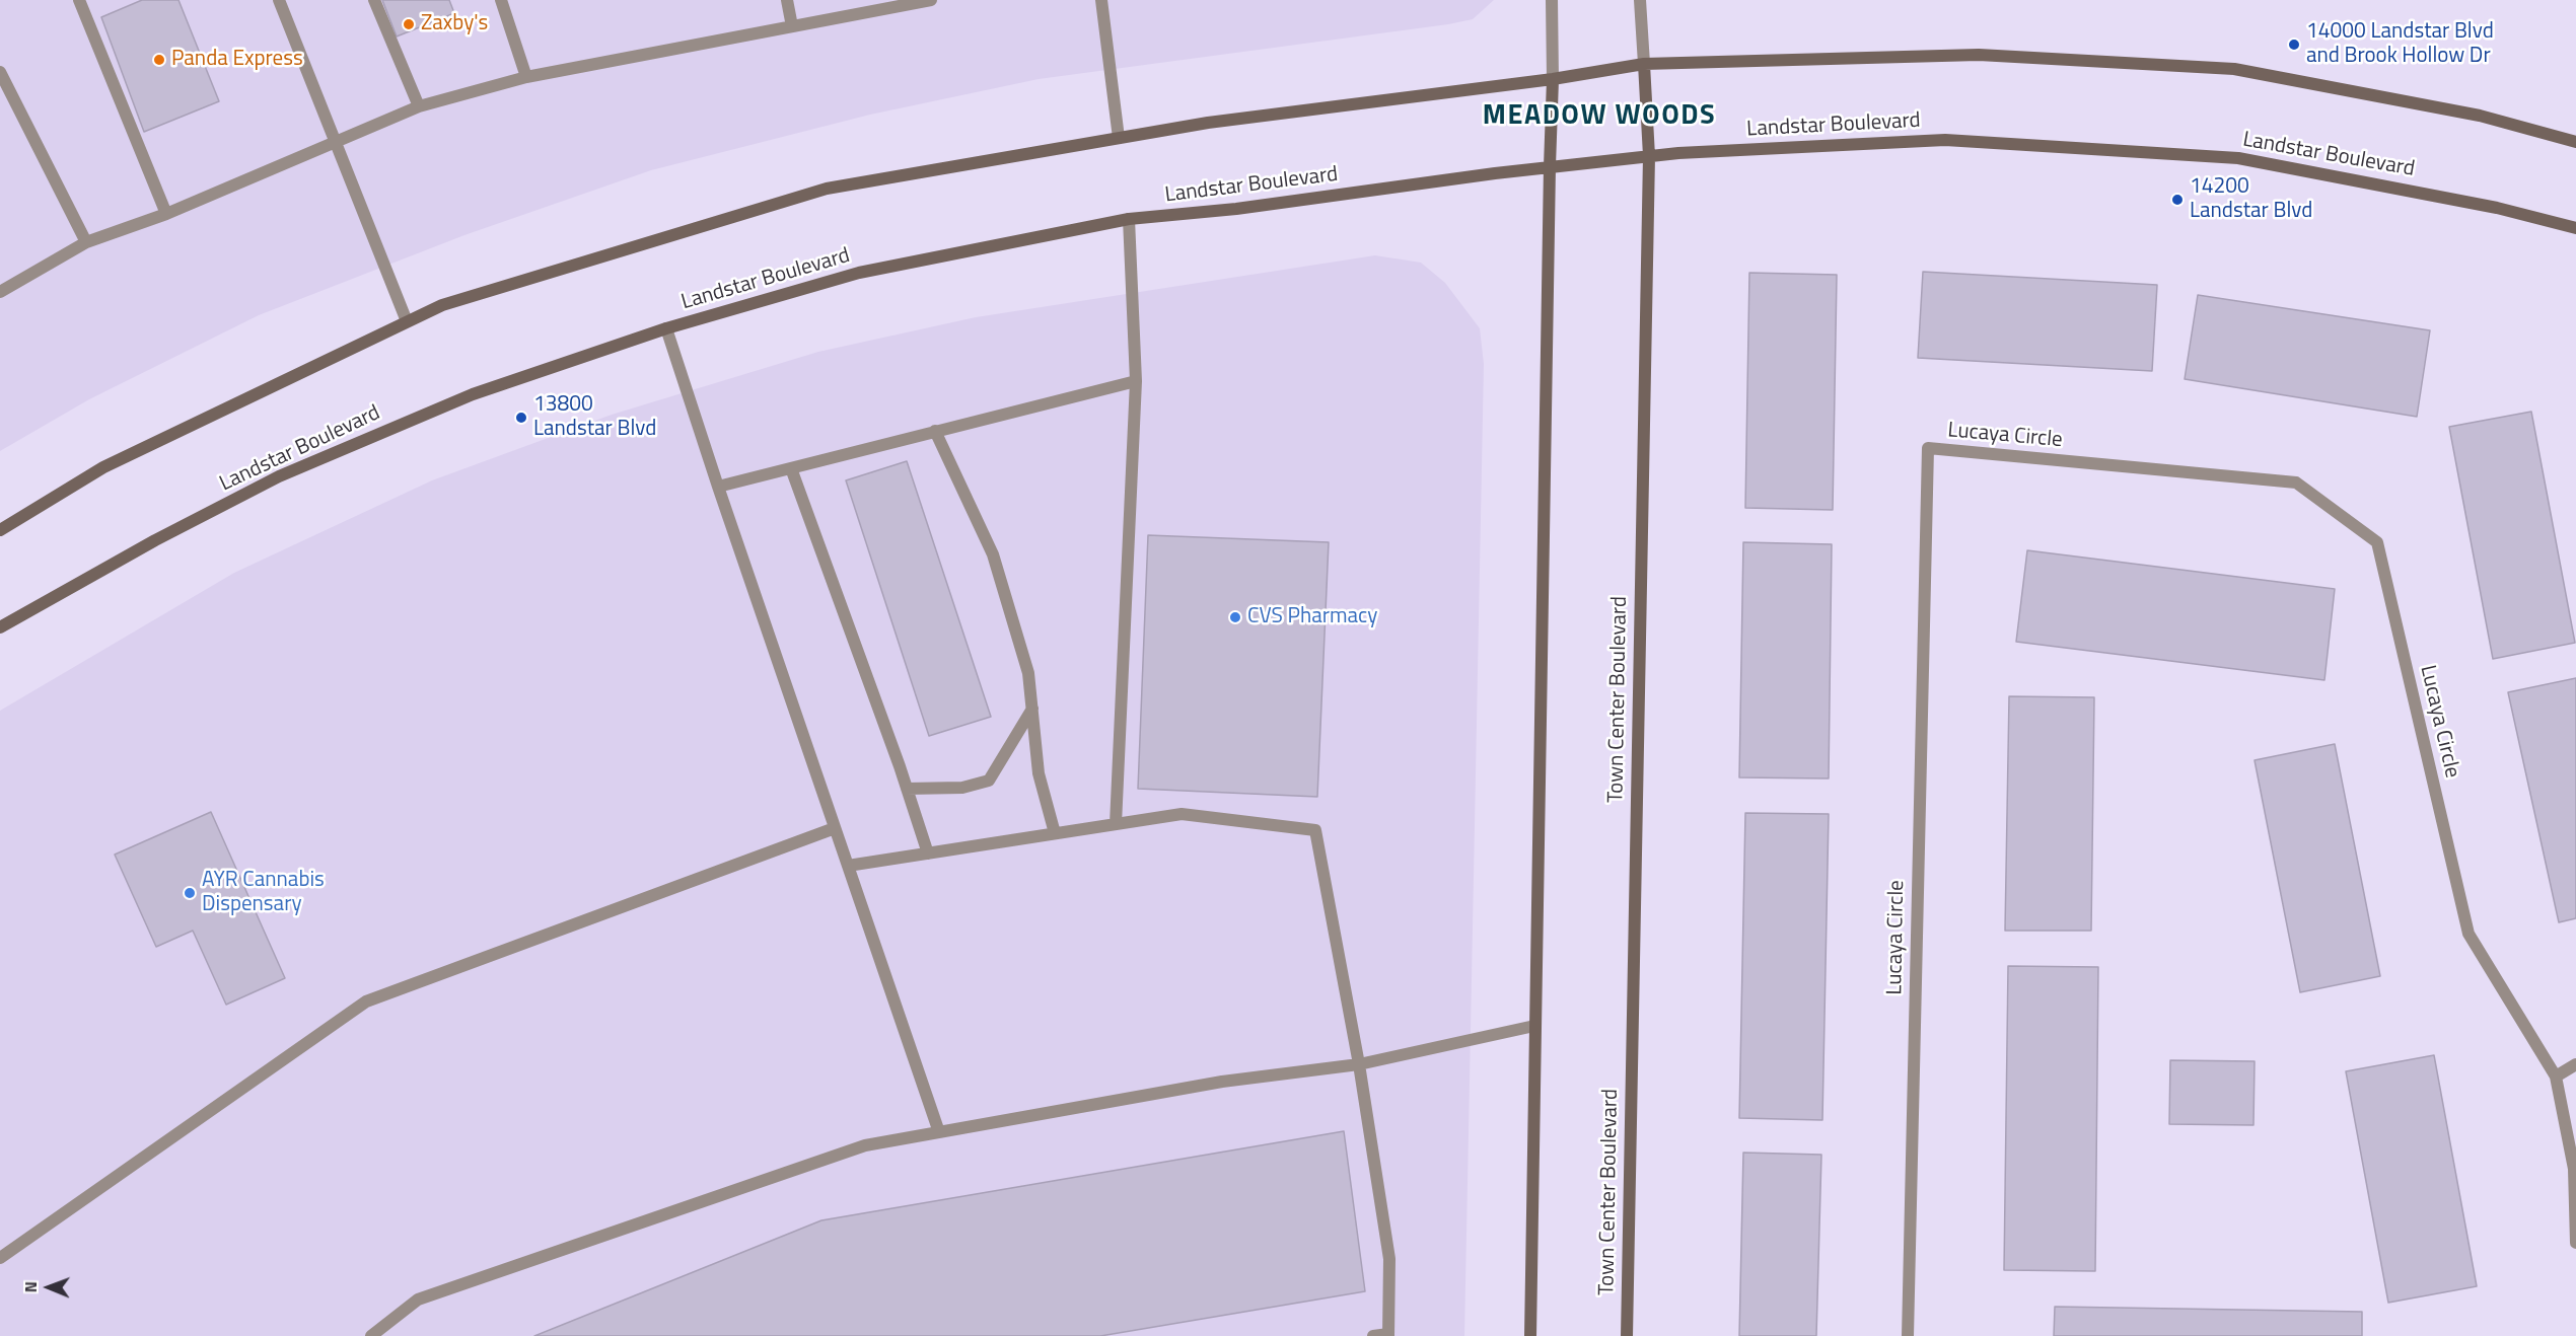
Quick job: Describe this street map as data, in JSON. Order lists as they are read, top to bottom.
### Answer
{
  "streets": {
    "main road": ["Landstar Boulevard", "Town Center Boulevard"],
    "street": ["Lucaya Circle"]
  },
  "crossings": [
    ["Landstar Boulevard", "Town Center Boulevard"]
  ],
  "districts": ["MEADOW WOODS"],
  "places": [
    "Zaxby's",
    "14000 Landstar Blvd and Brook Hollow Dr",
    "Panda Express",
    "14200 Landstar Blvd",
    "13800 Landstar Blvd",
    "CVS Pharmacy",
    "AYR Cannabis Dispensary"
  ],
  "north": "left"
}
